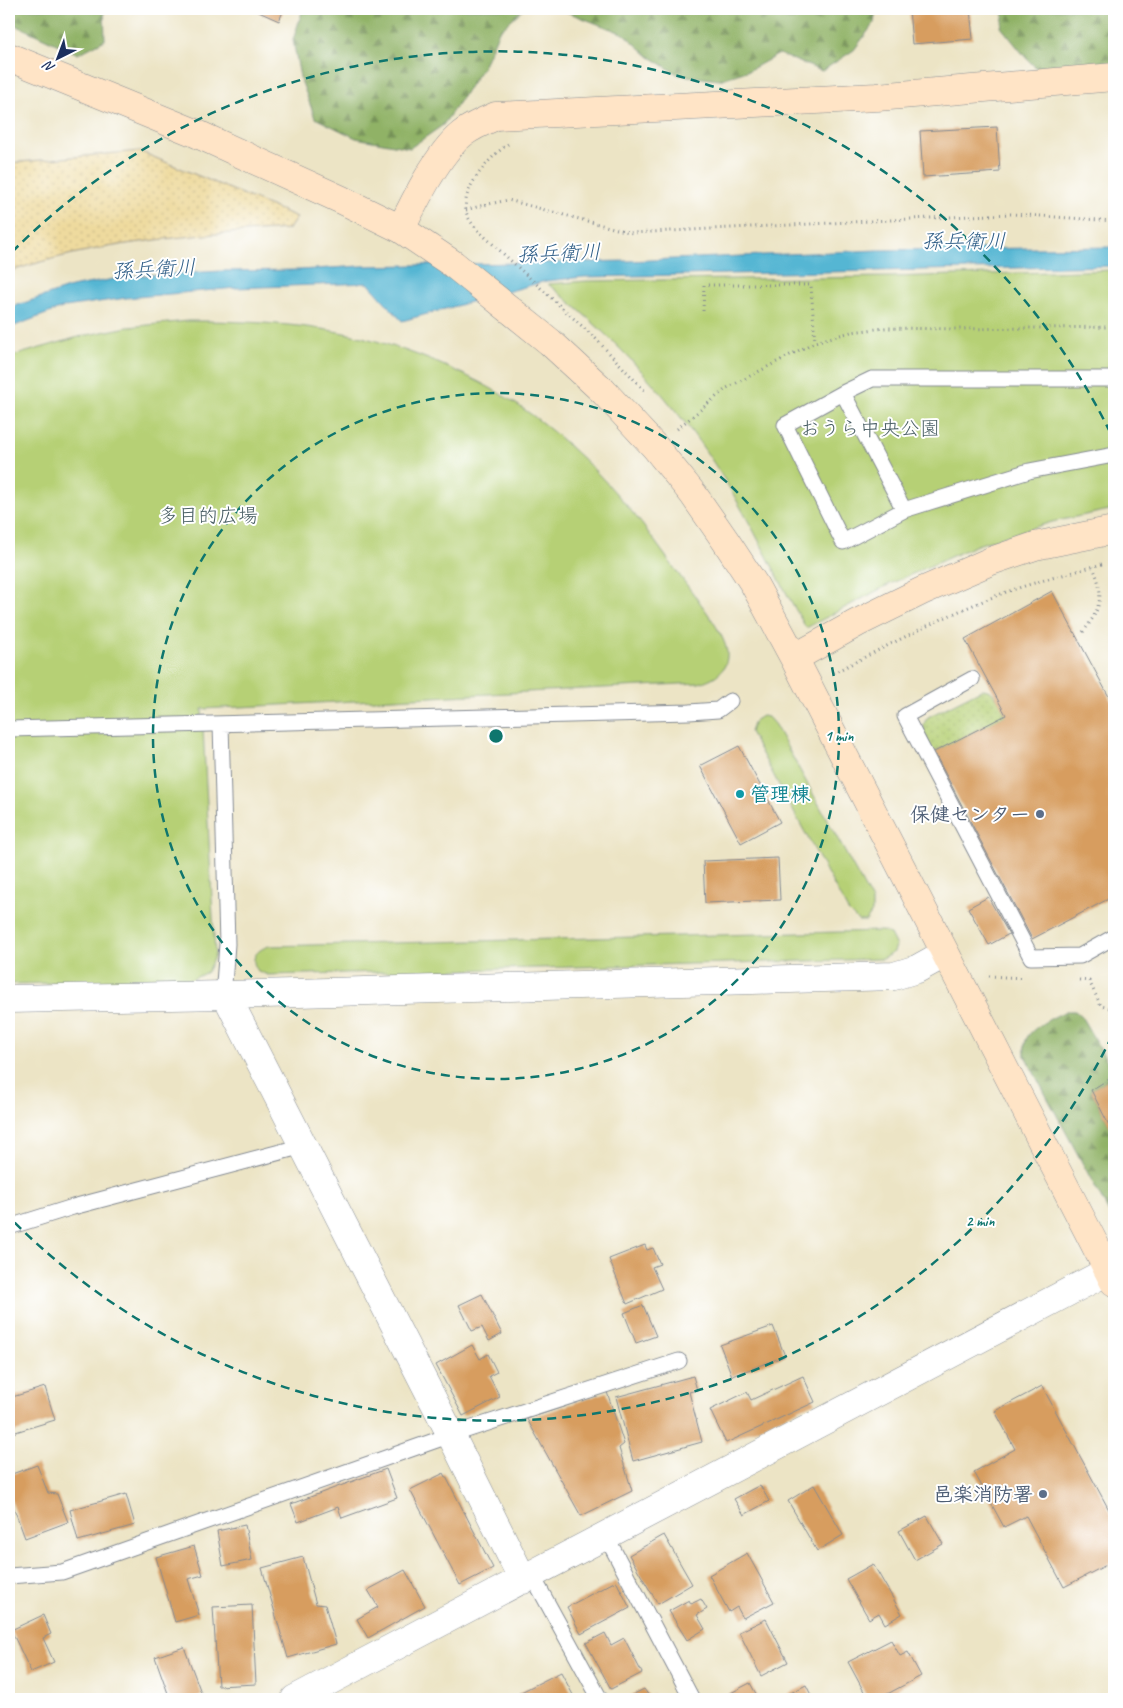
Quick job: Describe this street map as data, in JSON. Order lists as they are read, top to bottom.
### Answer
{
  "water": ["孫兵衛川"],
  "parks": ["おうら中央公園", "多目的広場"],
  "places": ["管理棟", "保健センター", "邑楽消防署"],
  "north": "bottom left",
  "rings": ["1 min", "2 min"]
}
